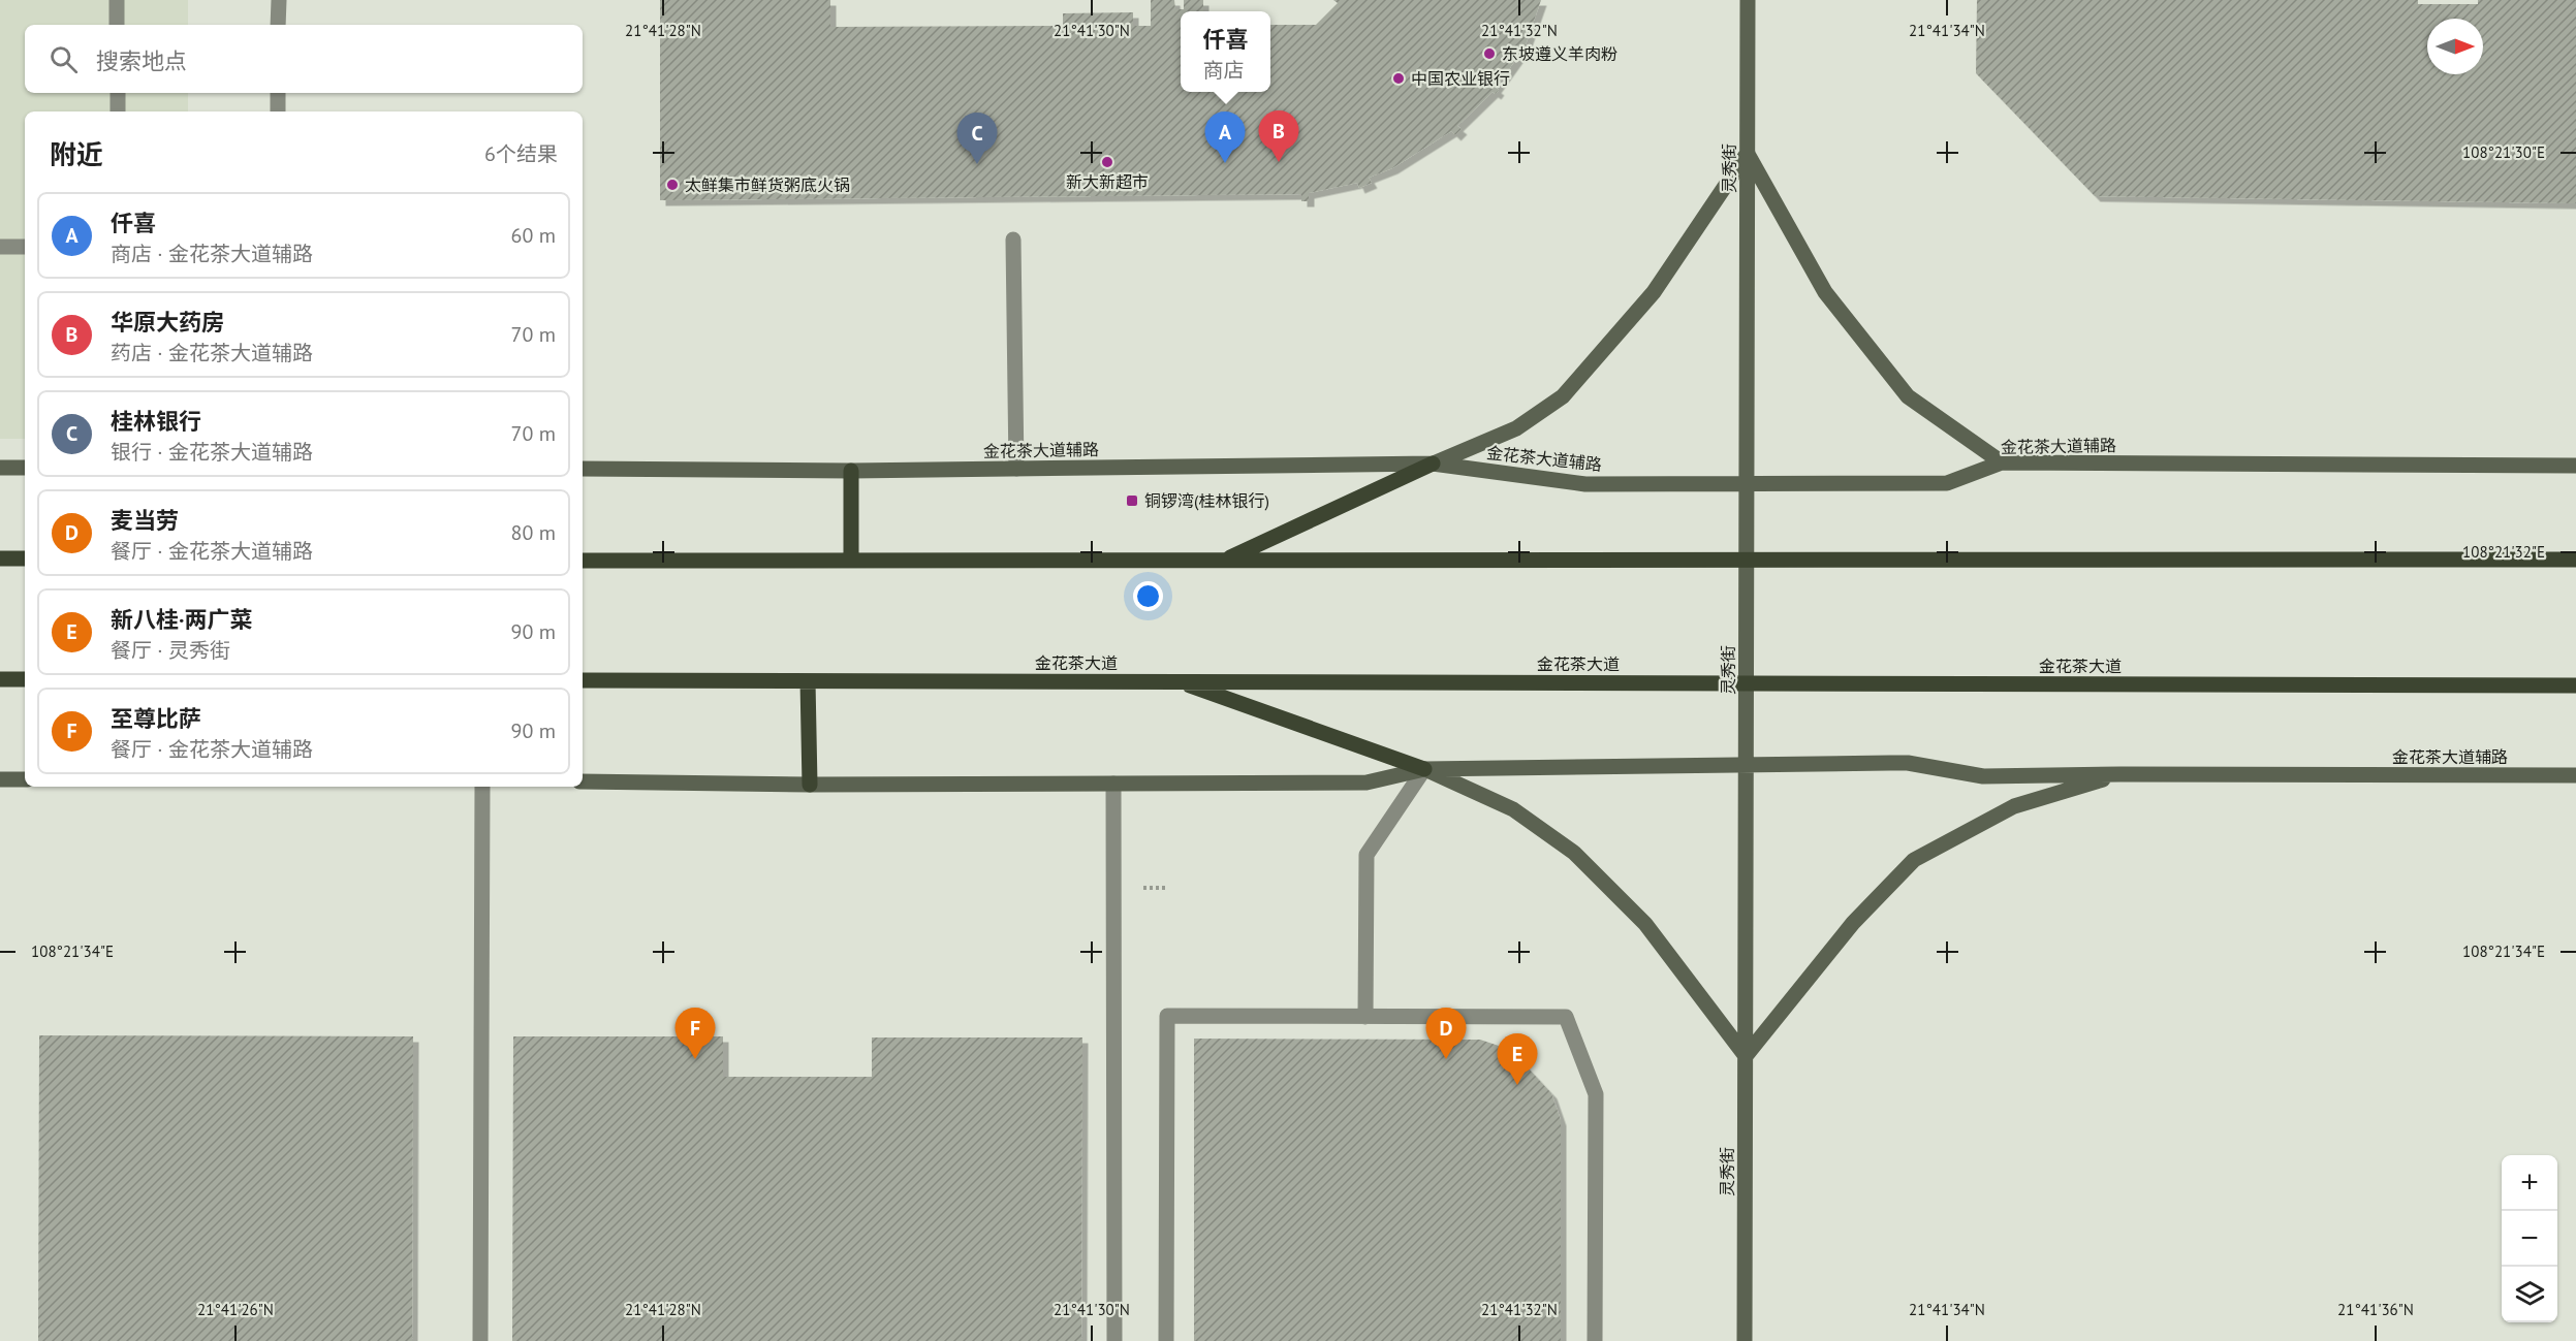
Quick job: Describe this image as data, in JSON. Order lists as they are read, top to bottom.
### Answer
{
  "streets": {
    "main road": ["金花茶大道"],
    "street": ["灵秀街", "金花茶大道辅路"]
  },
  "crossings": [
    ["灵秀街", "金花茶大道辅路"],
    ["灵秀街", "金花茶大道"]
  ],
  "places": {
    "other": [
      "东坡遵义羊肉粉",
      "中国农业银行",
      "新大新超市",
      "太鲜集市鲜货粥底火锅"
    ],
    "transit": ["铜锣湾(桂林银行)"]
  },
  "north": "right",
  "page": {
    "popup": ["仟喜", "商店"],
    "search": "搜索地点",
    "pins": [
      "B",
      "A",
      "C",
      "D",
      "F",
      "E"
    ],
    "heading": ["附近", "6个结果"],
    "list": [
      {
        "mark": "A",
        "name": "仟喜",
        "note": "商店 · 金花茶大道辅路",
        "value": "60 m"
      },
      {
        "mark": "B",
        "name": "华原大药房",
        "note": "药店 · 金花茶大道辅路",
        "value": "70 m"
      },
      {
        "mark": "C",
        "name": "桂林银行",
        "note": "银行 · 金花茶大道辅路",
        "value": "70 m"
      },
      {
        "mark": "D",
        "name": "麦当劳",
        "note": "餐厅 · 金花茶大道辅路",
        "value": "80 m"
      },
      {
        "mark": "E",
        "name": "新八桂·两广菜",
        "note": "餐厅 · 灵秀街",
        "value": "90 m"
      },
      {
        "mark": "F",
        "name": "至尊比萨",
        "note": "餐厅 · 金花茶大道辅路",
        "value": "90 m"
      }
    ],
    "map_buttons": ["+", "−"]
  },
  "coordinates": [
    "21°41'28\"N",
    "21°41'30\"N",
    "21°41'32\"N",
    "21°41'34\"N",
    "108°21'30\"E",
    "108°21'32\"E",
    "108°21'34\"E",
    "21°41'26\"N",
    "21°41'36\"N"
  ]
}
